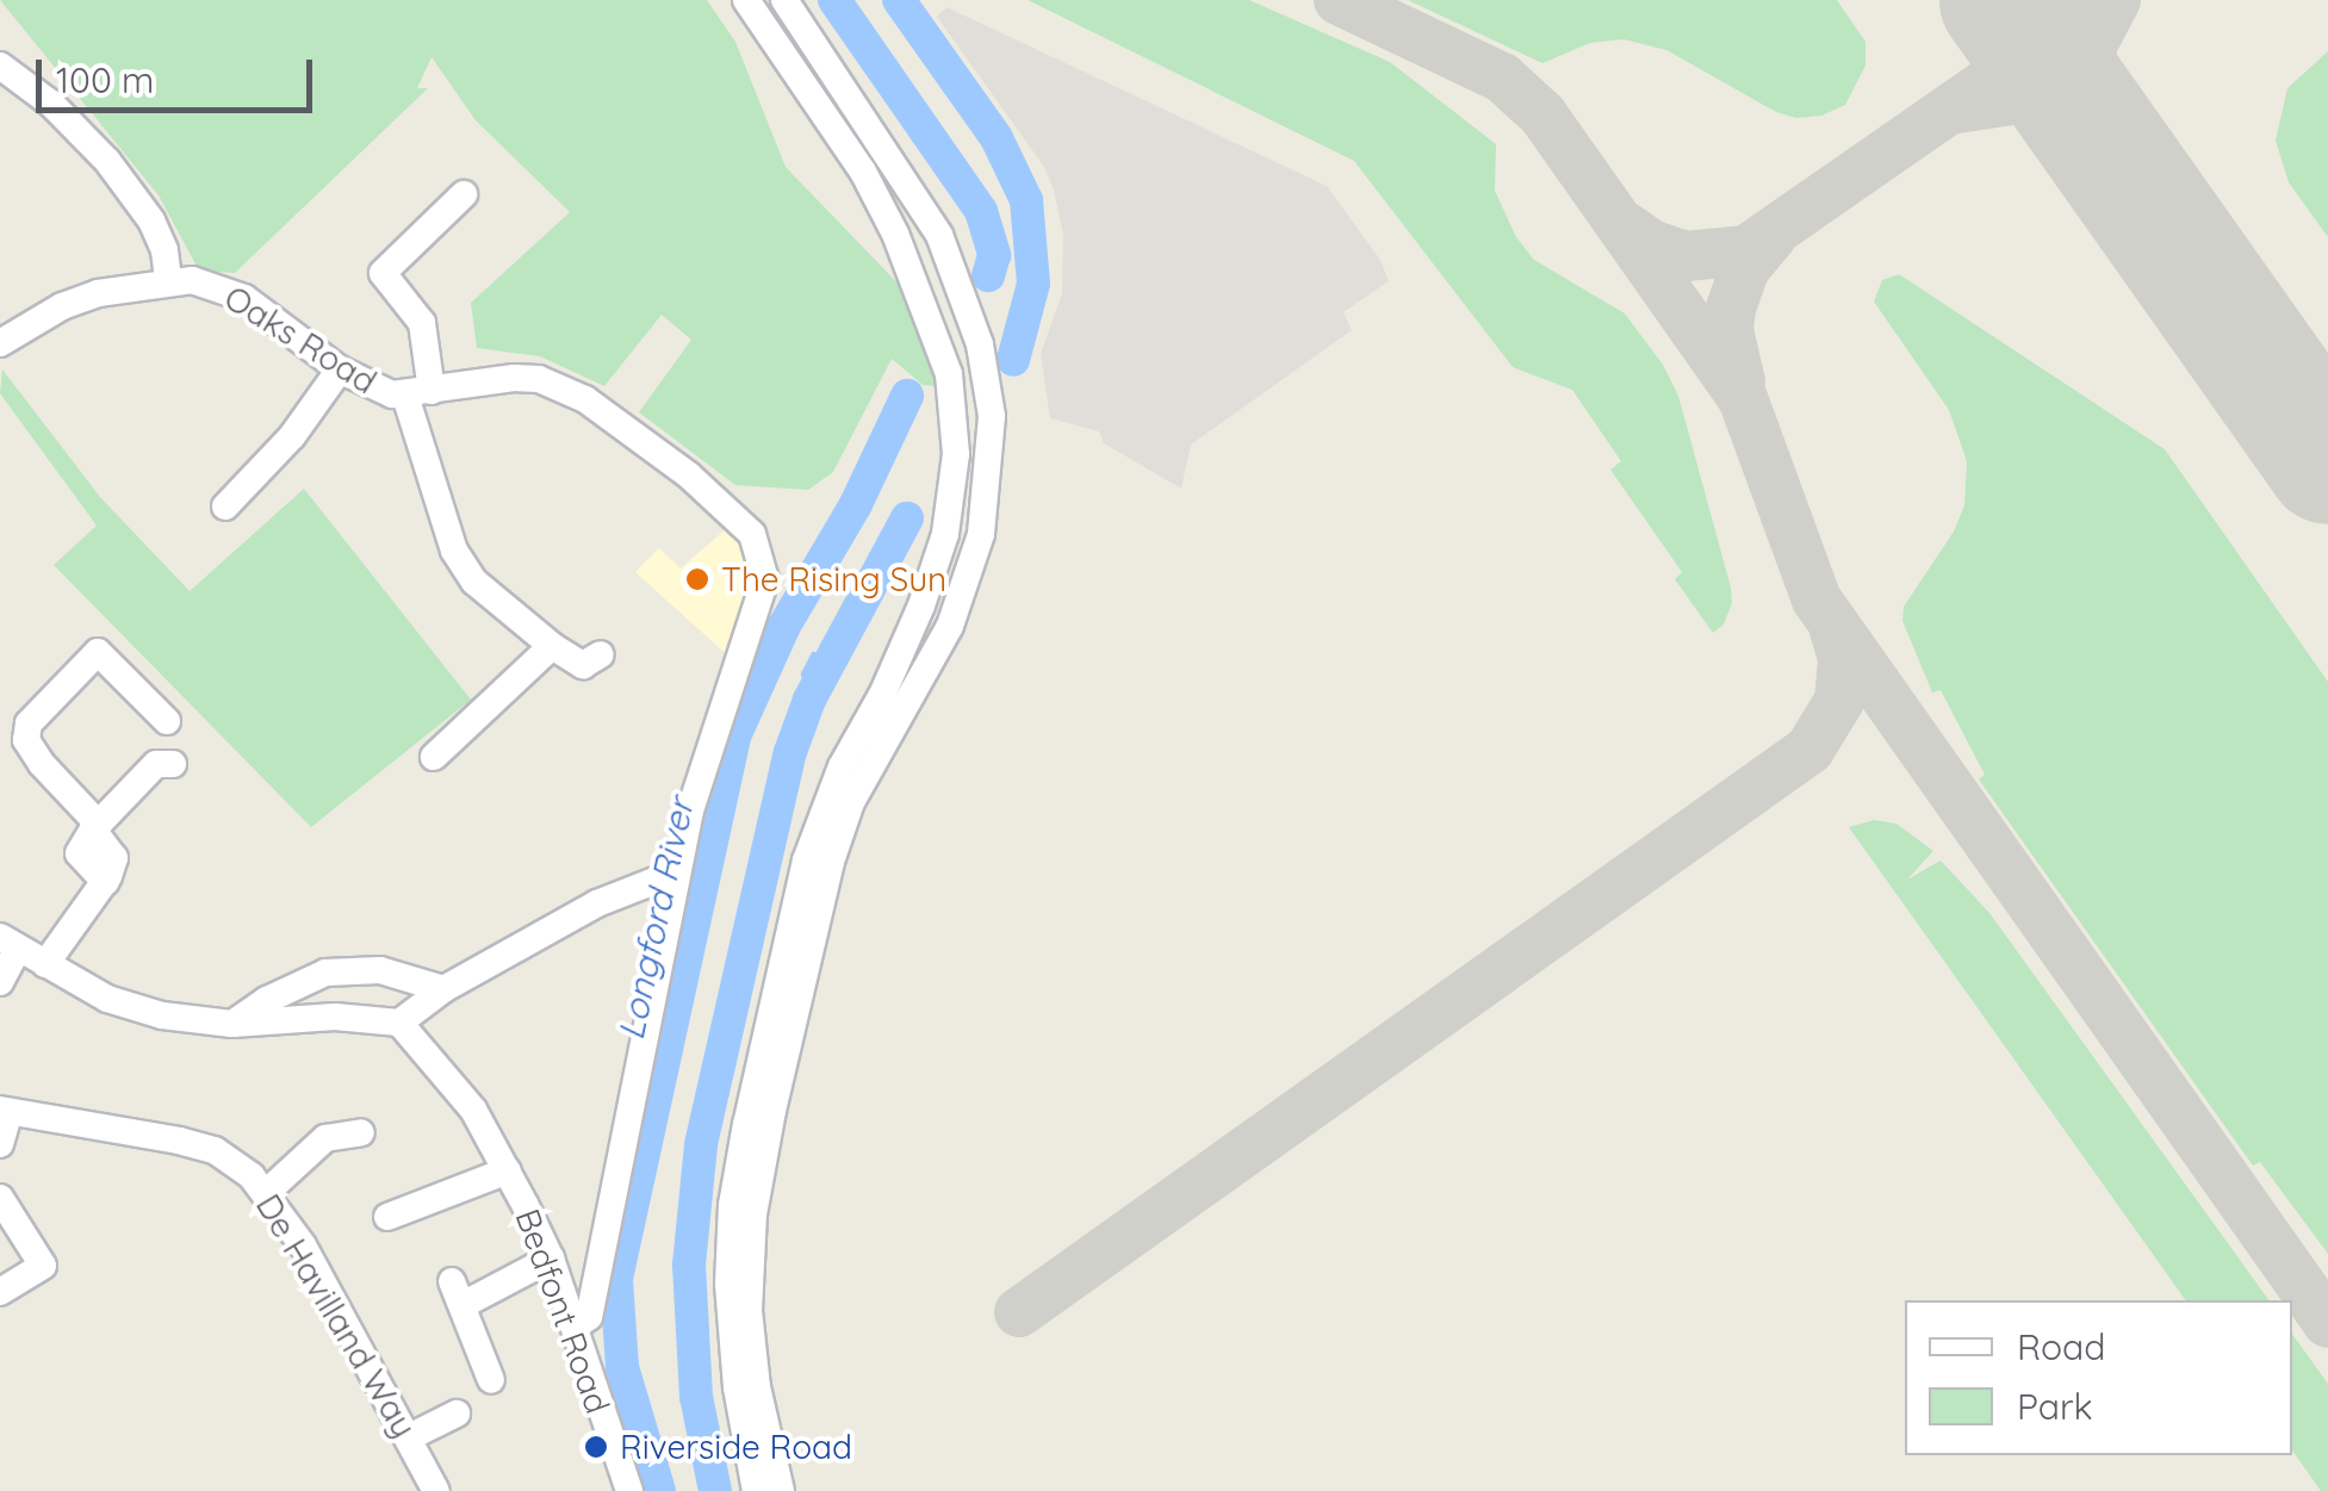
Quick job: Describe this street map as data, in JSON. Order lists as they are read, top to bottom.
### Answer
{
  "streets": {
    "street": ["Oaks Road", "Bedfont Road", "De Havilland Way"]
  },
  "water": ["Longford River"],
  "places": ["The Rising Sun", "Riverside Road"],
  "legend": ["Road", "Park"],
  "scale_bar": "100 m"
}
